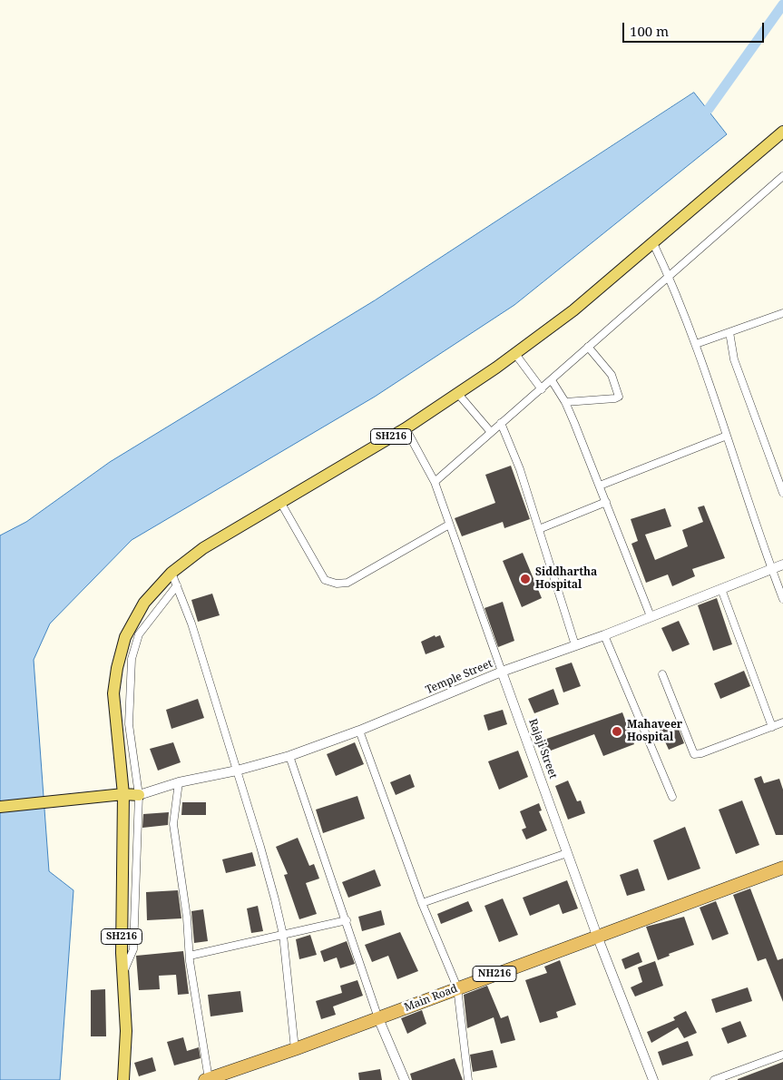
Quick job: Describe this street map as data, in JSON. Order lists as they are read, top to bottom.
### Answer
{
  "streets": {
    "highway": ["NH216", "Main Road"],
    "main road": ["SH216"],
    "street": ["Temple Street", "Rajaji Street"]
  },
  "crossings": [
    ["SH216", "Rajaji Street"],
    ["Temple Street", "Rajaji Street"],
    ["Rajaji Street", "Main Road"]
  ],
  "places": ["Siddhartha Hospital", "Mahaveer Hospital"],
  "scale_bar": "100 m"
}
